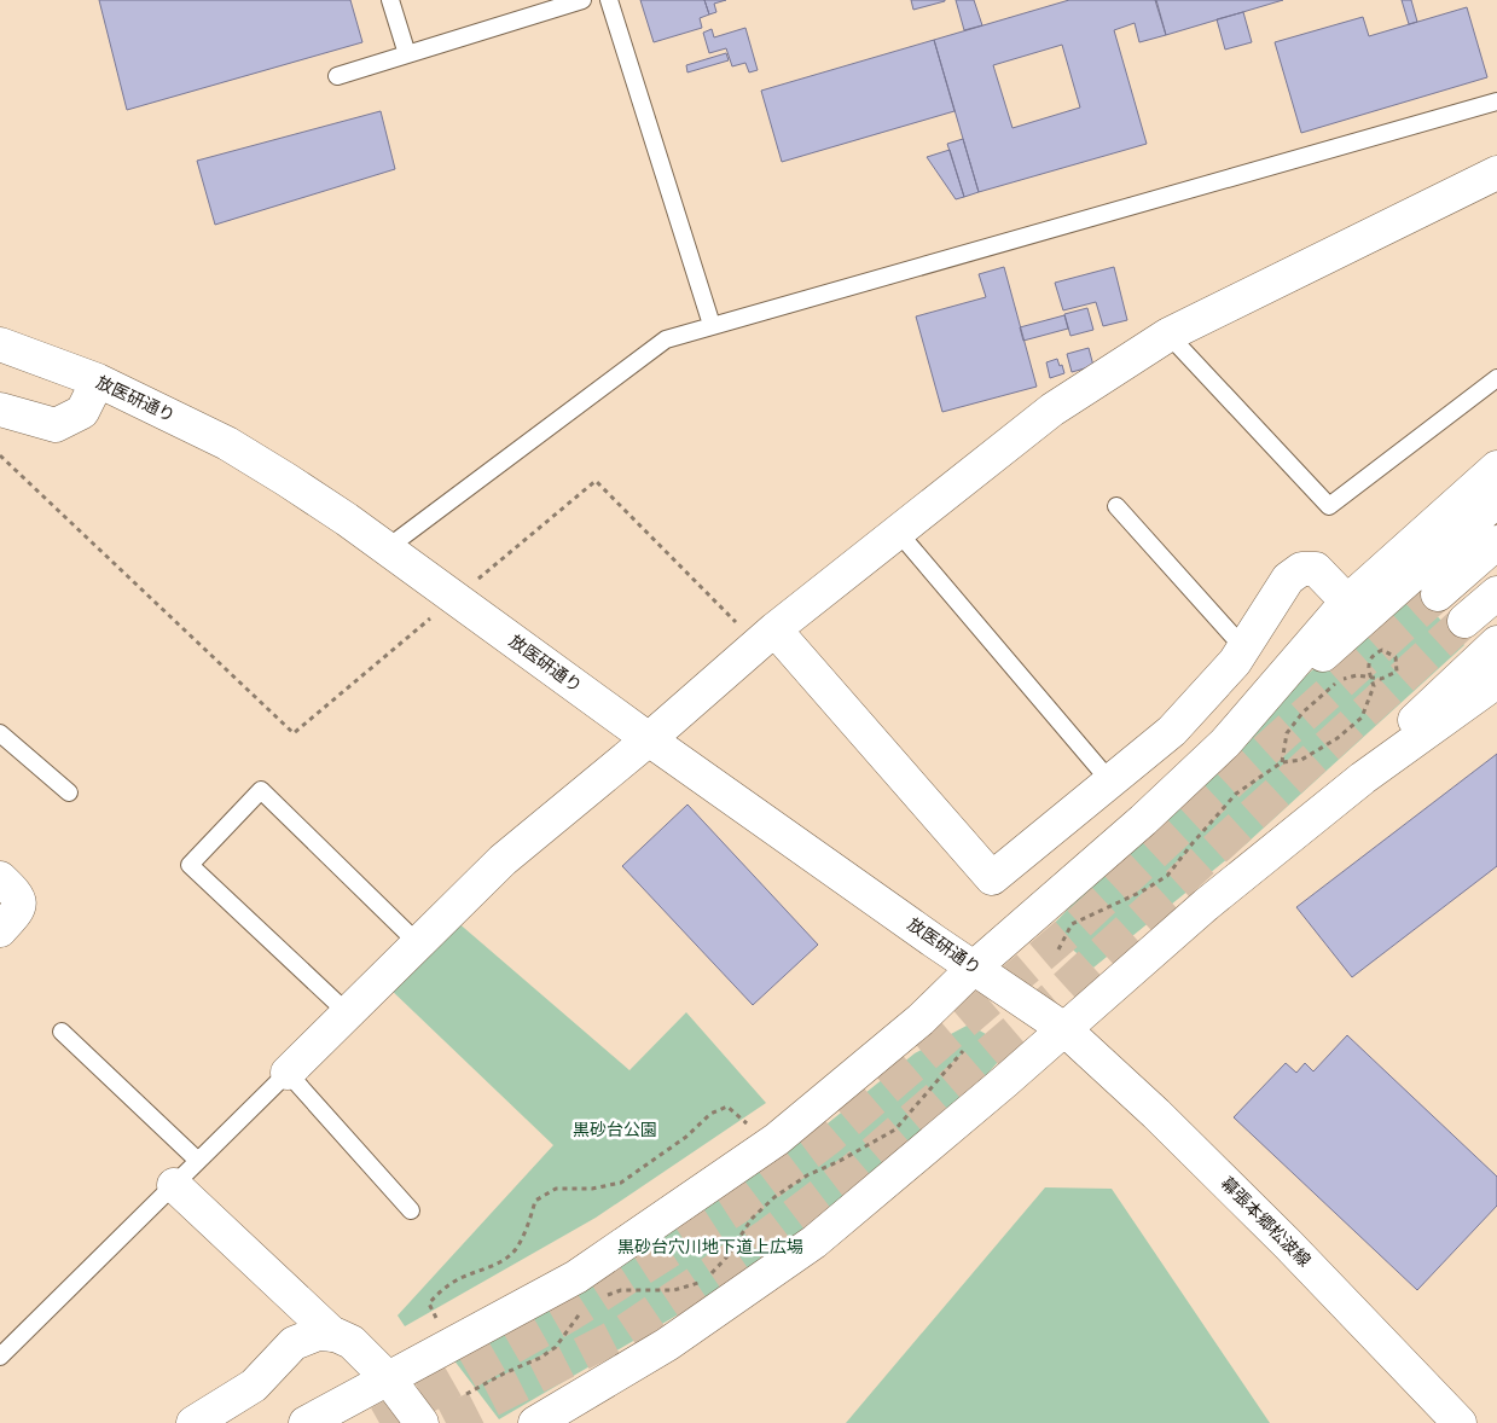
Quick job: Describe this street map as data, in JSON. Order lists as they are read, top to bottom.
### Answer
{
  "streets": {
    "street": ["放医研通り", "幕張本郷松波線"]
  },
  "crossings": [
    ["放医研通り", "幕張本郷松波線"]
  ],
  "parks": ["黒砂台公園", "黒砂台穴川地下道上広場"]
}
